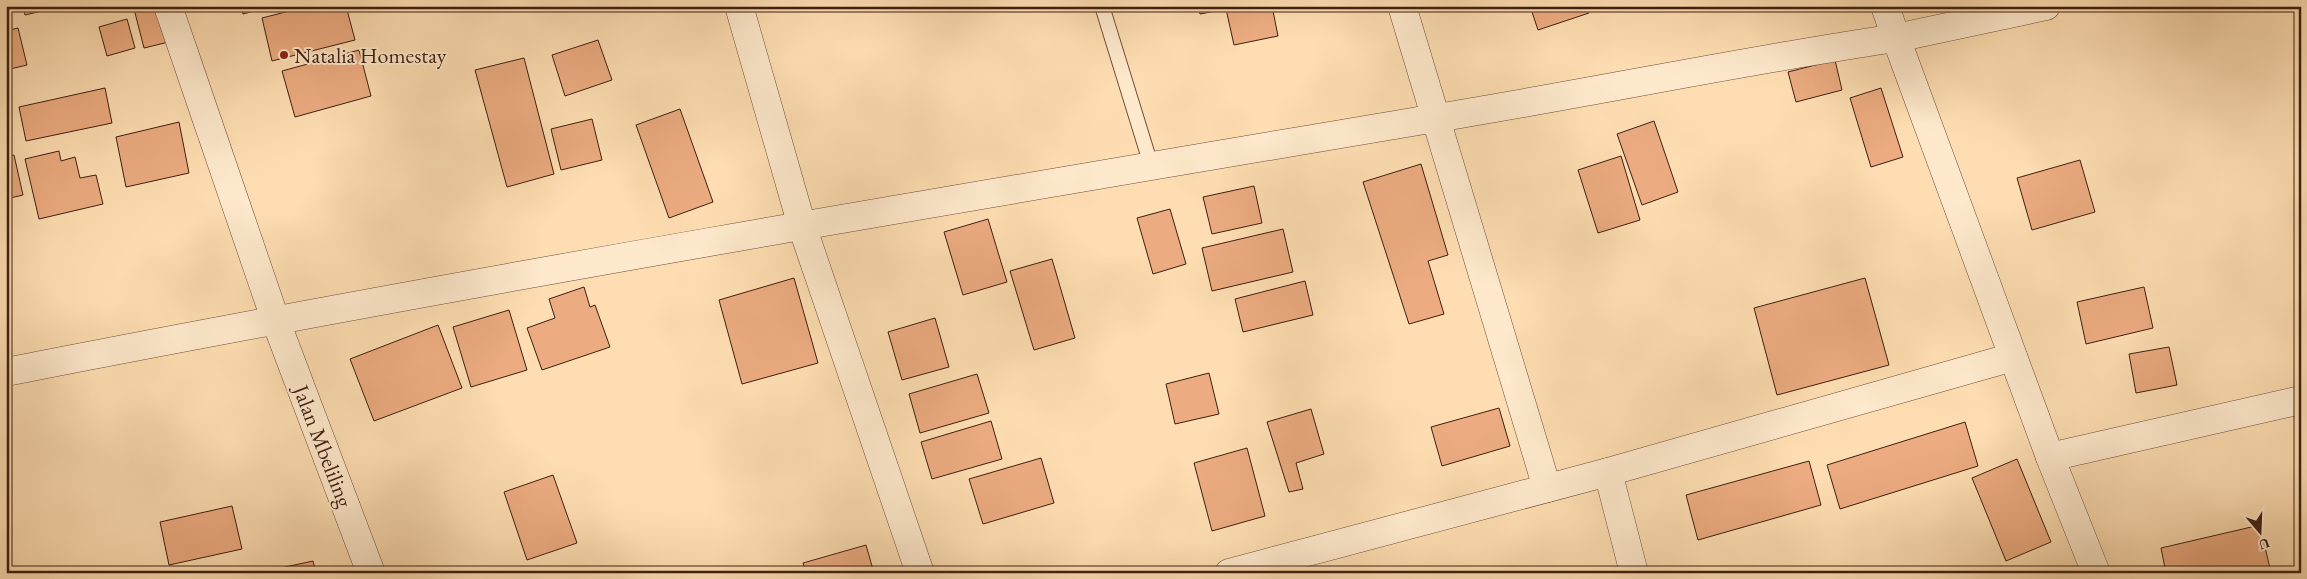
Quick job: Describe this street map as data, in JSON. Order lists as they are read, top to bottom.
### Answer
{
  "streets": {
    "street": ["Jalan Mbeliling"]
  },
  "places": ["Natalia Homestay"],
  "north": "bottom"
}
